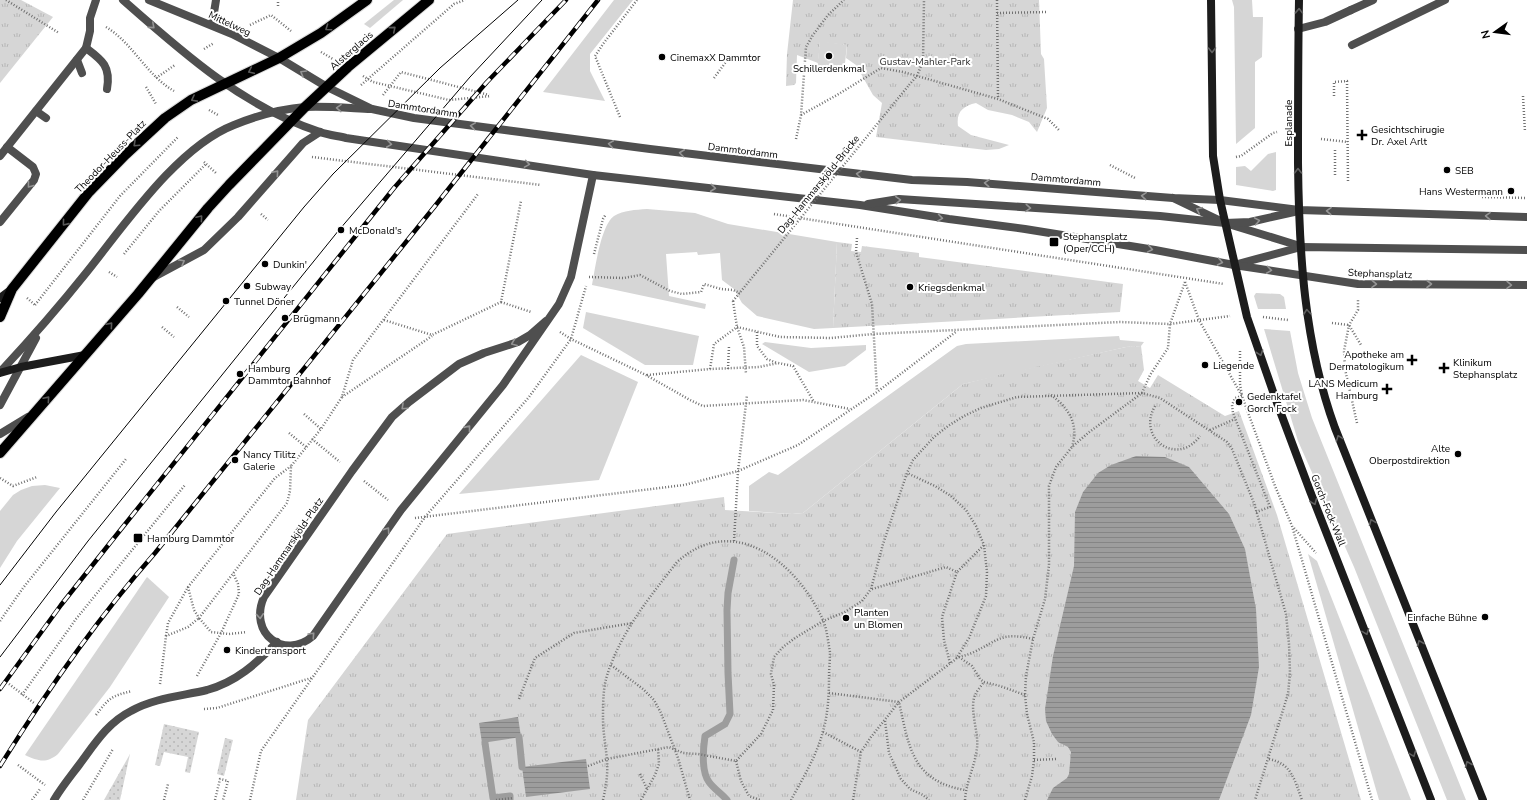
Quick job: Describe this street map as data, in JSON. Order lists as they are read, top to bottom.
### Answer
{
  "streets": {
    "main road": [
      "Alsterglacis",
      "Esplanade",
      "Theodor-Heuss-Platz",
      "Gorch-Fock-Wall"
    ],
    "street": [
      "Mittelweg",
      "Dammtordamm",
      "Stephansplatz",
      "Dag-Hammarskjöld-Platz"
    ],
    "path": ["Dag-Hammarskjöld-Brücke"]
  },
  "crossings": [
    ["Mittelweg", "Dammtordamm"],
    ["Mittelweg", "Theodor-Heuss-Platz"],
    ["Alsterglacis", "Dammtordamm"],
    ["Dammtordamm", "Theodor-Heuss-Platz"],
    ["Dammtordamm", "Stephansplatz"],
    ["Esplanade", "Stephansplatz"],
    ["Stephansplatz", "Gorch-Fock-Wall"]
  ],
  "one_way": ["Esplanade", "Theodor-Heuss-Platz"],
  "parks": ["Gustav-Mahler-Park"],
  "places": {
    "other": [
      "Schillerdenkmal",
      "CinemaxX Dammtor",
      "SEB",
      "Hans Westermann",
      "McDonald's",
      "Dunkin'",
      "Subway",
      "Kriegsdenkmal",
      "Tunnel Döner",
      "Brügmann",
      "Liegende",
      "Hamburg Dammtor Bahnhof",
      "Gedenktafel Gorch Fock",
      "Alte Oberpostdirektion",
      "Nancy Tilitz Galerie",
      "Einfache Bühne",
      "Planten un Blomen",
      "Kindertransport"
    ],
    "health": [
      "Gesichtschirugie Dr. Axel Arlt",
      "Apotheke am Dermatologikum",
      "Klinikum Stephansplatz",
      "LANS Medicum Hamburg"
    ],
    "transit": ["Stephansplatz (Oper/CCH)", "Hamburg Dammtor"]
  },
  "north": "left"
}
